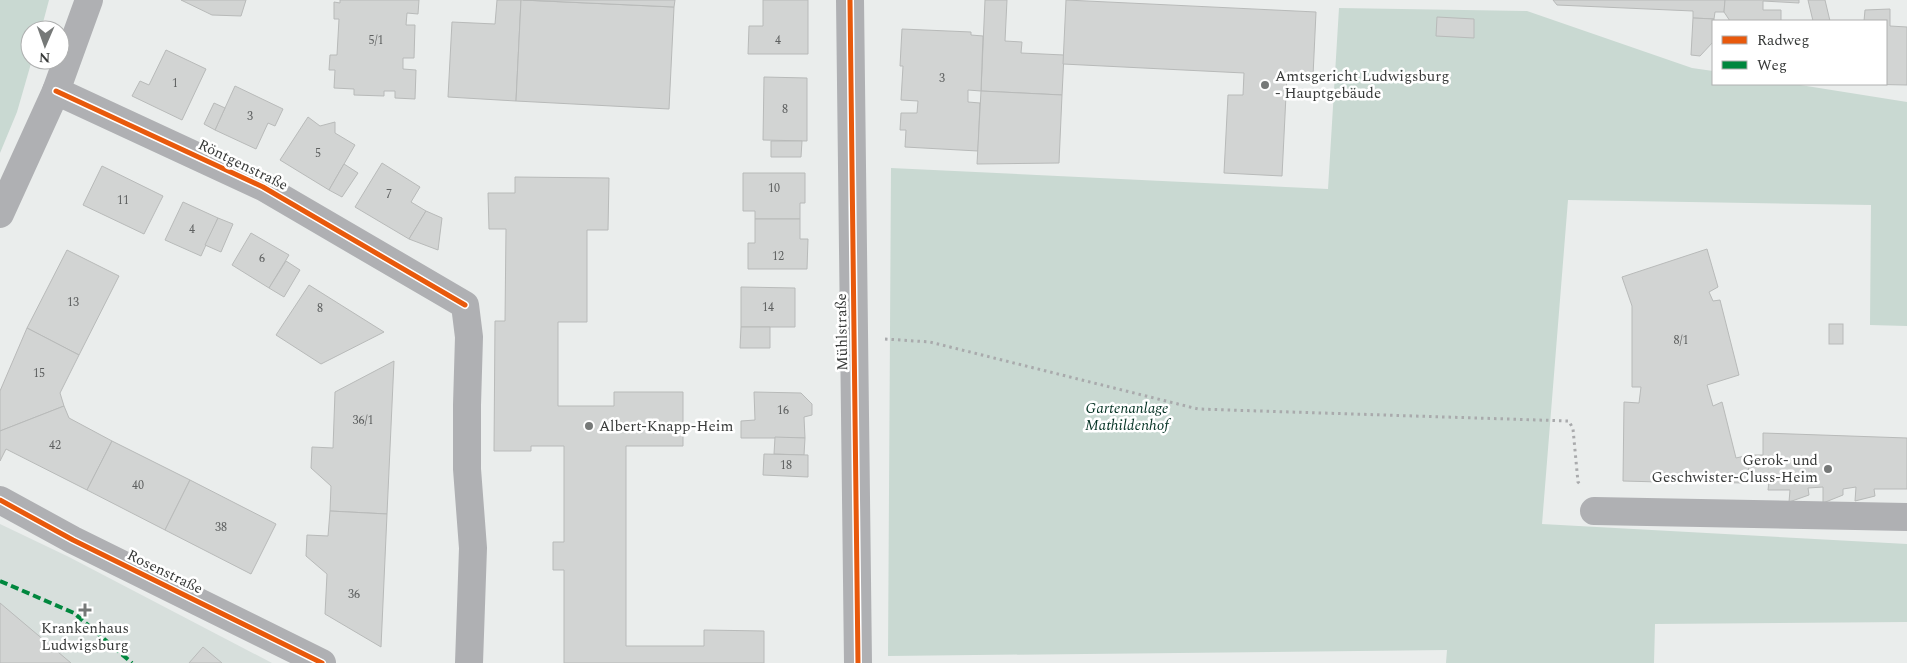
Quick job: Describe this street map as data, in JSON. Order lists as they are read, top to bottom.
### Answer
{
  "streets": {
    "street": ["Röntgenstraße", "Mühlstraße", "Rosenstraße"]
  },
  "parks": ["Gartenanlage Mathildenhof"],
  "places": {
    "other": ["Amtsgericht Ludwigsburg - Hauptgebäude", "Albert-Knapp-Heim", "Gerok- und Geschwister-Cluss-Heim"],
    "health": ["Krankenhaus Ludwigsburg"]
  },
  "house_numbers": [
    "5/1",
    "4",
    "3",
    "1",
    "8",
    "3",
    "5",
    "10",
    "7",
    "11",
    "4",
    "12",
    "6",
    "13",
    "14",
    "8",
    "8/1",
    "15",
    "16",
    "36/1",
    "42",
    "18",
    "40",
    "38",
    "36"
  ],
  "legend": ["Radweg", "Weg"],
  "north": "bottom"
}
